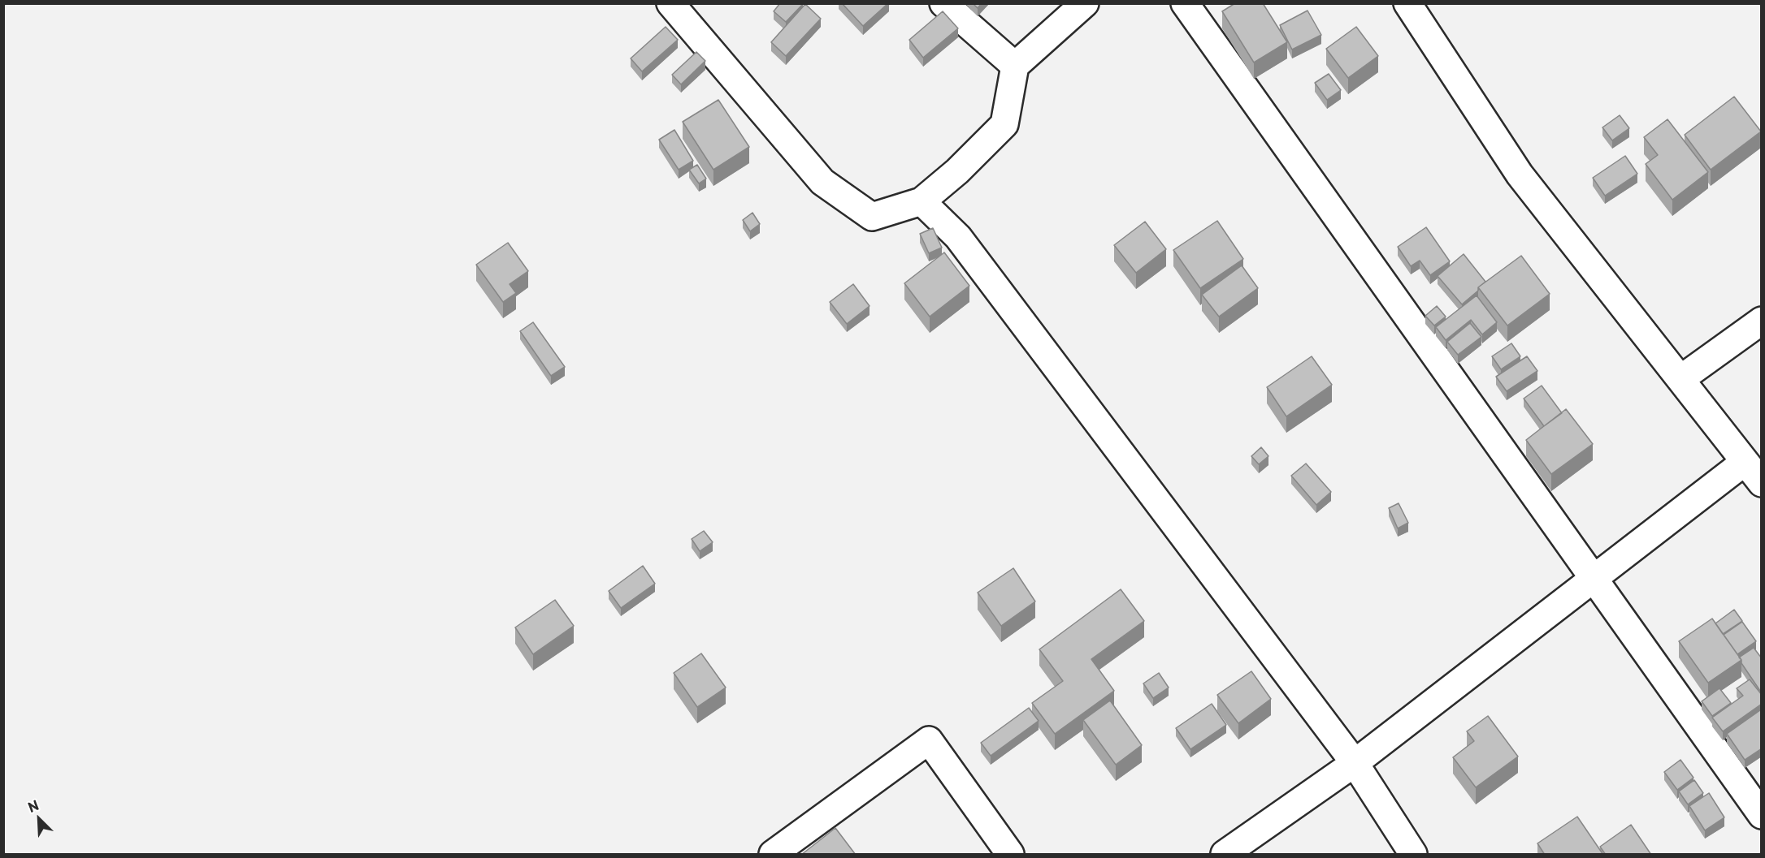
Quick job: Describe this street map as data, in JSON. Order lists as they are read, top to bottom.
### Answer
{
  "north": "top left"
}
